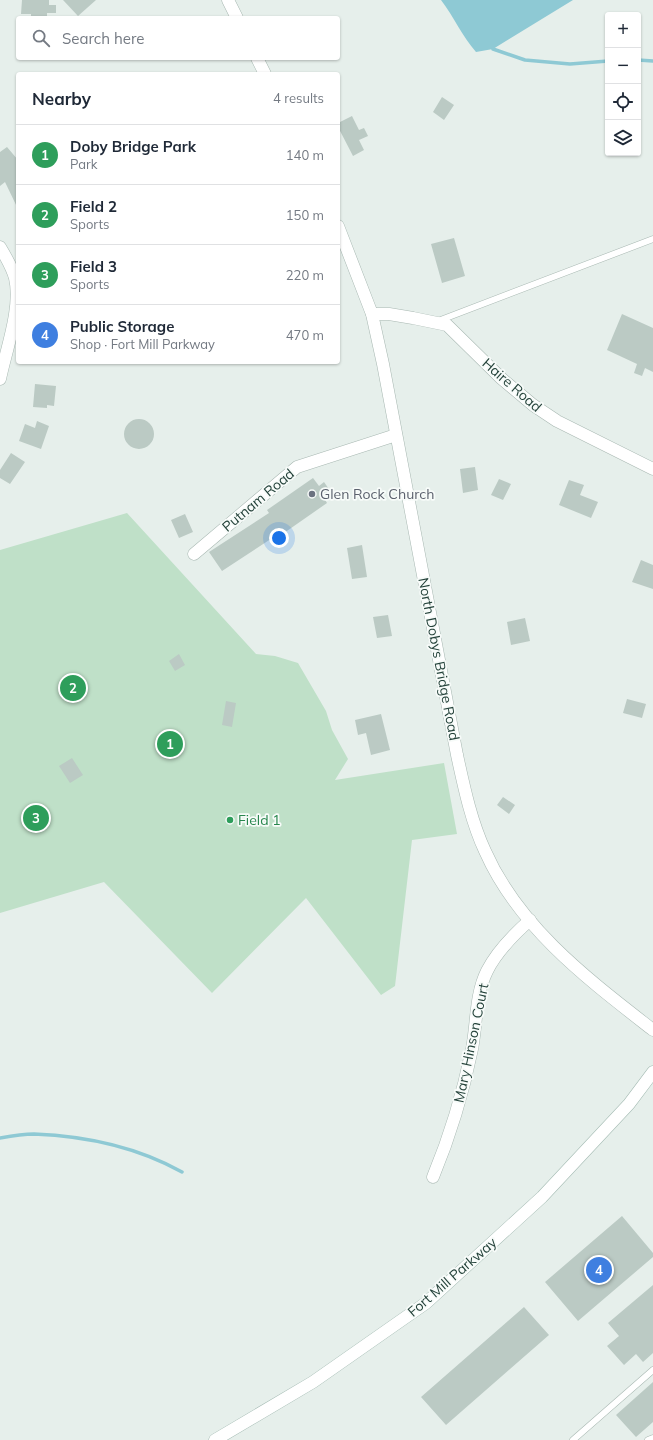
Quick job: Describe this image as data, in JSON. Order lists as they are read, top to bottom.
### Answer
{
  "streets": {
    "street": [
      "Haire Road",
      "Putnam Road",
      "North Dobys Bridge Road",
      "Mary Hinson Court",
      "Fort Mill Parkway"
    ]
  },
  "crossings": [
    ["Haire Road", "North Dobys Bridge Road"],
    ["Putnam Road", "North Dobys Bridge Road"],
    ["North Dobys Bridge Road", "Mary Hinson Court"]
  ],
  "places": ["Glen Rock Church", "Field 1"],
  "page": {
    "map_buttons": ["+", "−"],
    "search": "Search here",
    "heading": ["Nearby", "4 results"],
    "list": [
      {
        "mark": "1",
        "name": "Doby Bridge Park",
        "note": "Park",
        "value": "140 m"
      },
      {
        "mark": "2",
        "name": "Field 2",
        "note": "Sports",
        "value": "150 m"
      },
      {
        "mark": "3",
        "name": "Field 3",
        "note": "Sports",
        "value": "220 m"
      },
      {
        "mark": "4",
        "name": "Public Storage",
        "note": "Shop · Fort Mill Parkway",
        "value": "470 m"
      }
    ],
    "pins": [
      "2",
      "1",
      "3",
      "4"
    ]
  }
}
